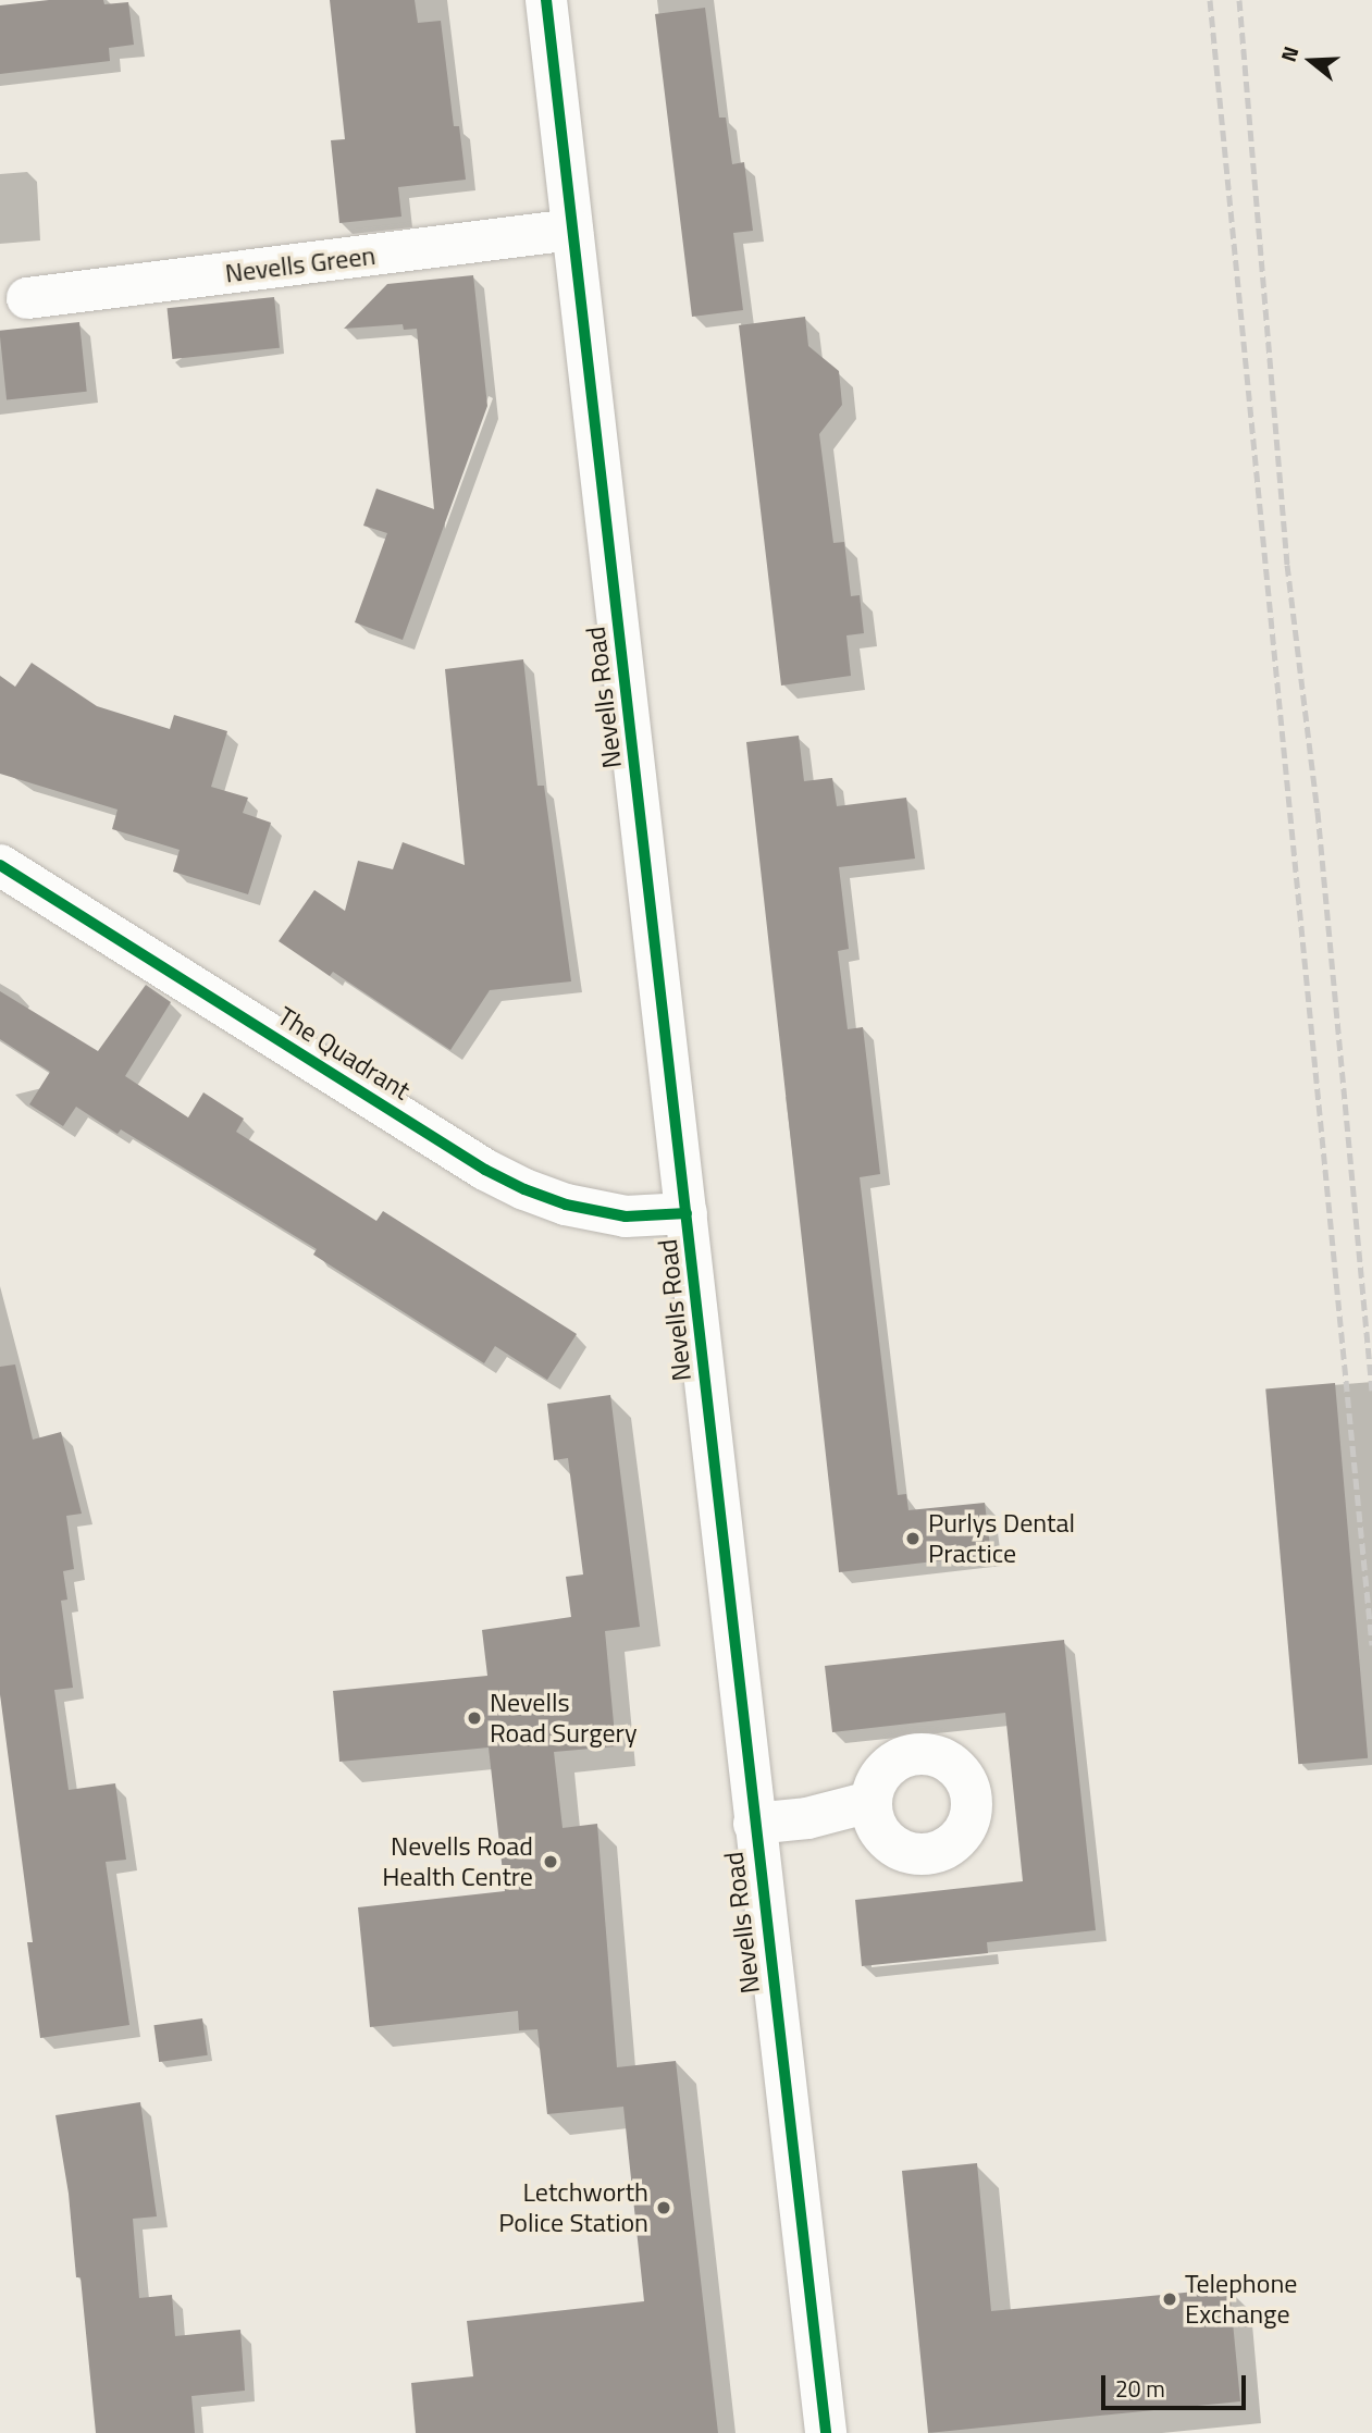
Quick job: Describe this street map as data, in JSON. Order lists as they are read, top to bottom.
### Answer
{
  "streets": {
    "street": ["Nevells Green", "Nevells Road", "The Quadrant"]
  },
  "crossings": [
    ["Nevells Green", "Nevells Road"],
    ["Nevells Road", "The Quadrant"]
  ],
  "places": [
    "Purlys Dental Practice",
    "Nevells Road Surgery",
    "Nevells Road Health Centre",
    "Letchworth Police Station",
    "Telephone Exchange"
  ],
  "scale_bar": "20 m",
  "north": "left"
}
